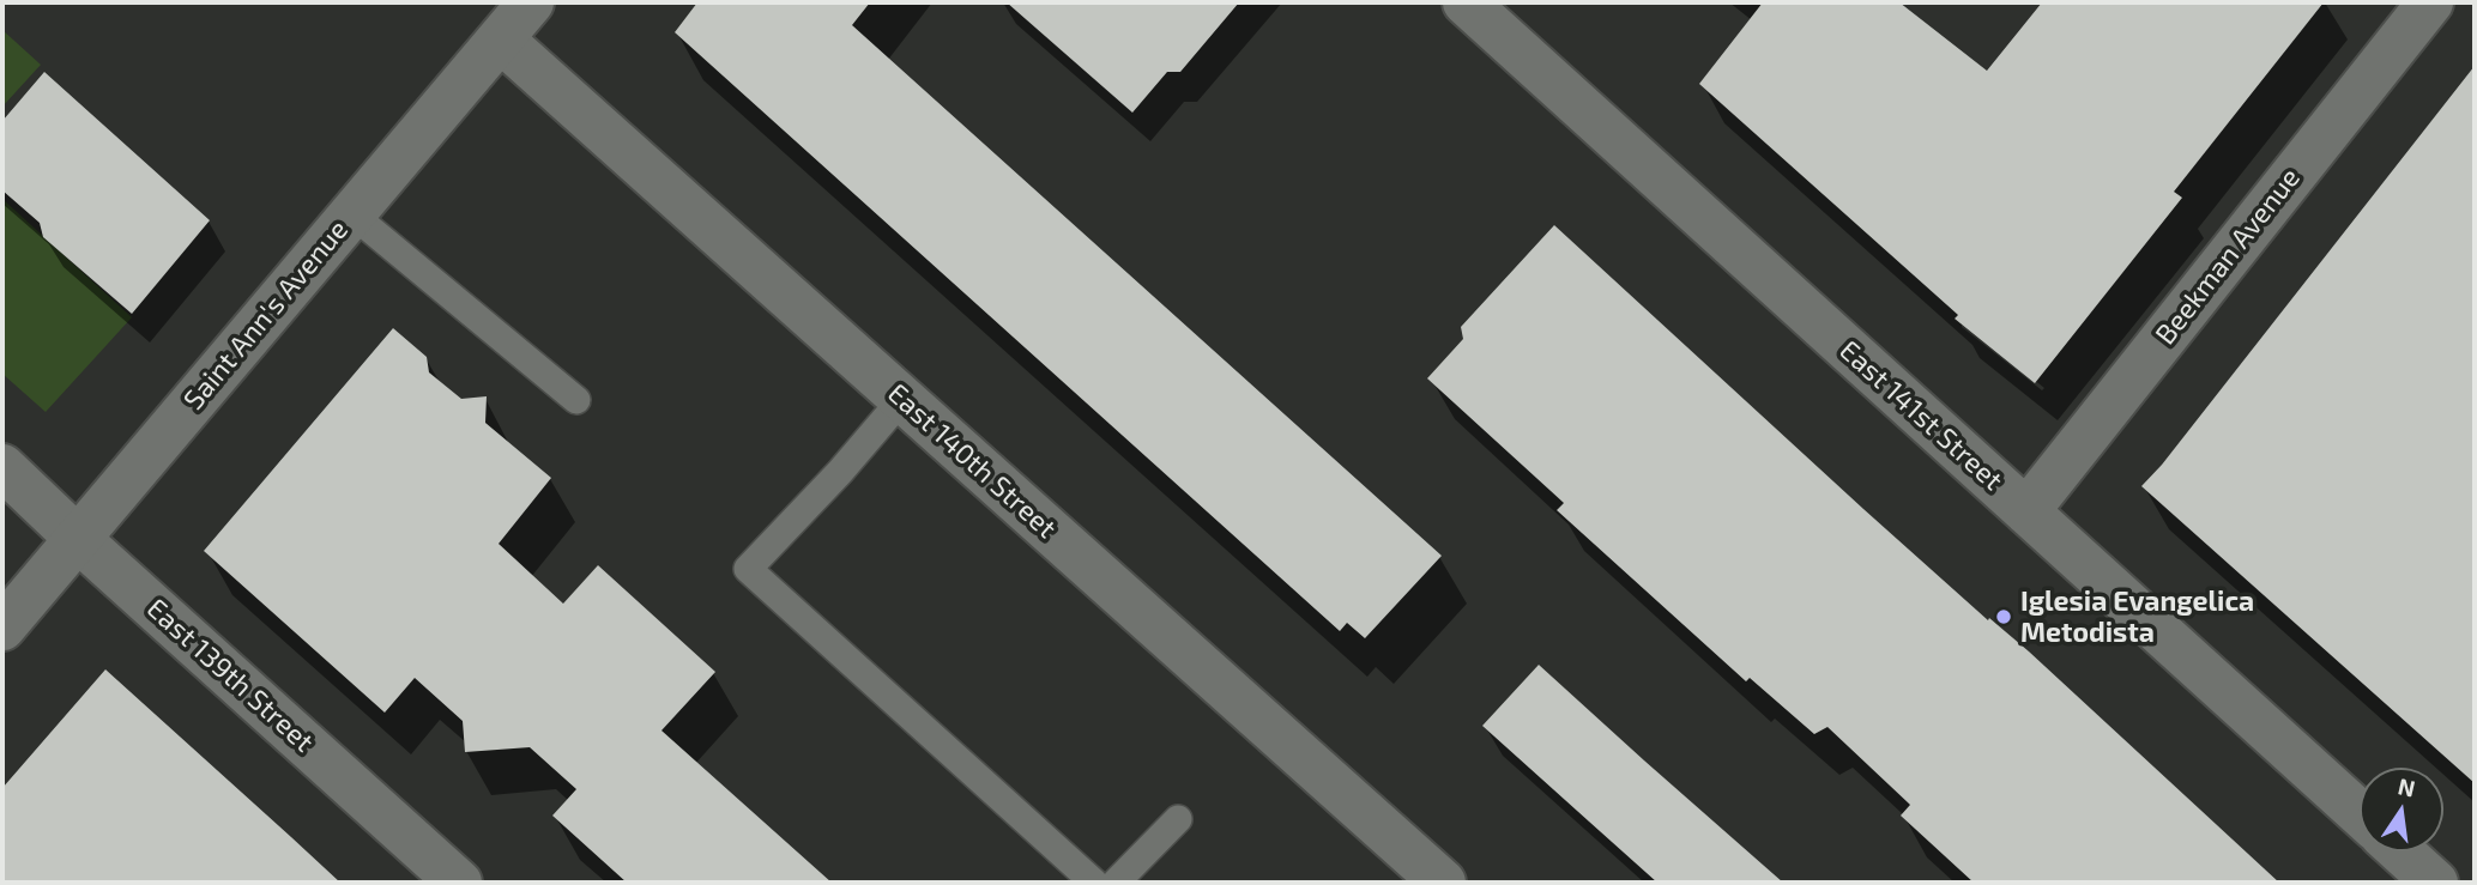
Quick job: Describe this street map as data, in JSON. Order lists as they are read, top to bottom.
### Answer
{
  "streets": {
    "street": [
      "Beekman Avenue",
      "Saint Ann's Avenue",
      "East 141st Street",
      "East 140th Street",
      "East 139th Street"
    ]
  },
  "crossings": [
    ["Beekman Avenue", "East 141st Street"],
    ["Saint Ann's Avenue", "East 140th Street"],
    ["Saint Ann's Avenue", "East 139th Street"]
  ],
  "places": ["Iglesia Evangelica Metodista"],
  "north": "top"
}
